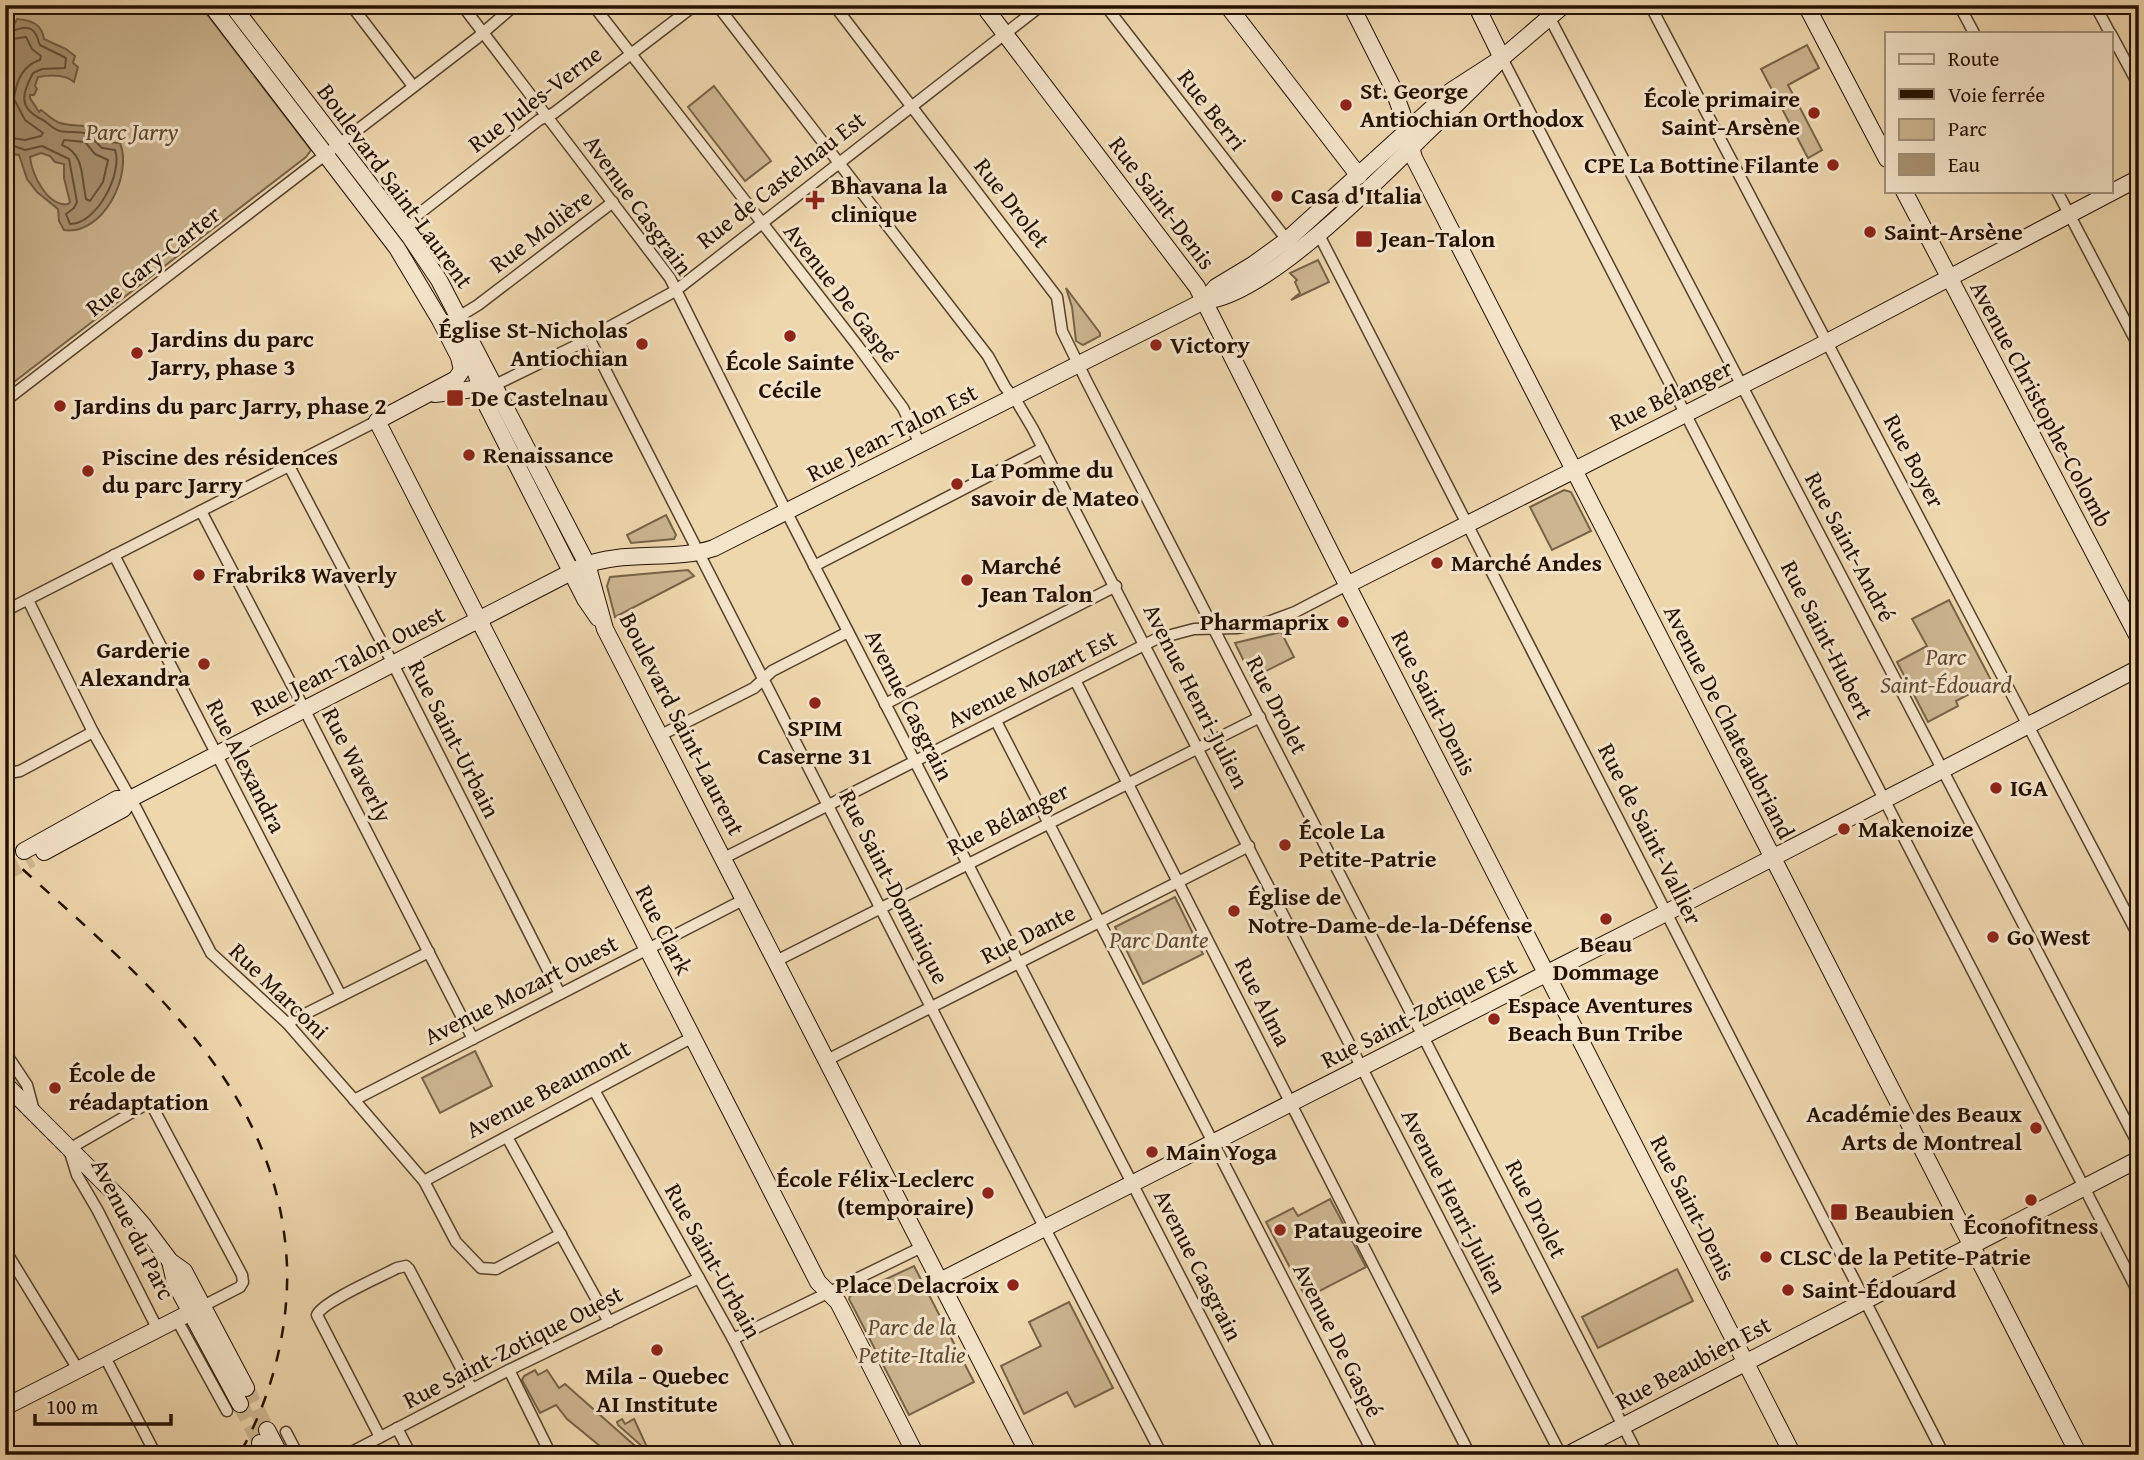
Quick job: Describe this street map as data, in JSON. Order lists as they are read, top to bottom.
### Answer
{
  "streets": {
    "main road": [
      "Boulevard Saint-Laurent",
      "Rue Saint-Denis",
      "Rue Bélanger",
      "Avenue Christophe-Colomb",
      "Rue Jean-Talon Est",
      "Rue Saint-Hubert",
      "Rue Jean-Talon Ouest",
      "Avenue De Chateaubriand",
      "Rue Clark",
      "Rue Saint-Zotique Est",
      "Avenue du Parc",
      "Rue Beaubien Est"
    ],
    "street": [
      "Rue Jules-Verne",
      "Rue Berri",
      "Rue de Castelnau Est",
      "Rue Drolet",
      "Avenue Casgrain",
      "Rue Molière",
      "Rue Gary-Carter",
      "Avenue De Gaspé",
      "Rue Boyer",
      "Rue Saint-André",
      "Avenue Mozart Est",
      "Avenue Henri-Julien",
      "Rue Saint-Urbain",
      "Rue Waverly",
      "Rue Alexandra",
      "Rue de Saint-Vallier",
      "Rue Saint-Dominique",
      "Rue Dante",
      "Avenue Mozart Ouest",
      "Rue Marconi",
      "Rue Alma",
      "Avenue Beaumont",
      "Rue Saint-Zotique Ouest"
    ]
  },
  "crossings": [
    ["Rue Jules-Verne", "Boulevard Saint-Laurent"],
    ["Rue Jules-Verne", "Avenue Casgrain"],
    ["Rue Jules-Verne", "Avenue De Gaspé"],
    ["Rue Berri", "Rue Jean-Talon Est"],
    ["Rue de Castelnau Est", "Boulevard Saint-Laurent"],
    ["Rue de Castelnau Est", "Rue Drolet"],
    ["Rue de Castelnau Est", "Rue Saint-Denis"],
    ["Rue de Castelnau Est", "Avenue Casgrain"],
    ["Rue de Castelnau Est", "Avenue De Gaspé"],
    ["Rue de Castelnau Est", "Avenue Henri-Julien"],
    ["Rue de Castelnau Est", "Rue Saint-Dominique"],
    ["Boulevard Saint-Laurent", "Rue Molière"],
    ["Boulevard Saint-Laurent", "Rue Gary-Carter"],
    ["Boulevard Saint-Laurent", "Rue Bélanger"],
    ["Boulevard Saint-Laurent", "Rue Jean-Talon Est"],
    ["Boulevard Saint-Laurent", "Rue Jean-Talon Ouest"],
    ["Boulevard Saint-Laurent", "Avenue Mozart Est"],
    ["Boulevard Saint-Laurent", "Rue Dante"],
    ["Boulevard Saint-Laurent", "Avenue Mozart Ouest"],
    ["Boulevard Saint-Laurent", "Rue Saint-Zotique Est"],
    ["Rue Drolet", "Rue Bélanger"],
    ["Rue Drolet", "Rue Jean-Talon Est"],
    ["Rue Drolet", "Avenue Mozart Est"],
    ["Rue Drolet", "Rue Saint-Zotique Est"],
    ["Rue Drolet", "Rue Beaubien Est"],
    ["Rue Saint-Denis", "Rue Bélanger"],
    ["Rue Saint-Denis", "Rue Jean-Talon Est"],
    ["Rue Saint-Denis", "Rue Saint-Zotique Est"],
    ["Rue Saint-Denis", "Rue Beaubien Est"],
    ["Avenue Casgrain", "Rue Molière"],
    ["Avenue Casgrain", "Rue Gary-Carter"],
    ["Avenue Casgrain", "Rue Bélanger"],
    ["Avenue Casgrain", "Rue Jean-Talon Est"],
    ["Avenue Casgrain", "Avenue Mozart Est"],
    ["Avenue Casgrain", "Rue Dante"],
    ["Avenue Casgrain", "Rue Saint-Zotique Est"],
    ["Avenue De Gaspé", "Rue Bélanger"],
    ["Avenue De Gaspé", "Rue Jean-Talon Est"],
    ["Avenue De Gaspé", "Avenue Mozart Est"],
    ["Avenue De Gaspé", "Rue Dante"],
    ["Avenue De Gaspé", "Rue Saint-Zotique Est"],
    ["Rue Bélanger", "Avenue Christophe-Colomb"],
    ["Rue Bélanger", "Rue Boyer"],
    ["Rue Bélanger", "Rue Saint-André"],
    ["Rue Bélanger", "Rue Saint-Hubert"],
    ["Rue Bélanger", "Avenue Mozart Est"],
    ["Rue Bélanger", "Avenue Henri-Julien"],
    ["Rue Bélanger", "Avenue De Chateaubriand"],
    ["Rue Bélanger", "Rue de Saint-Vallier"],
    ["Rue Bélanger", "Rue Saint-Dominique"],
    ["Rue Bélanger", "Rue Alma"],
    ["Rue Jean-Talon Est", "Rue Saint-André"],
    ["Rue Jean-Talon Est", "Rue Saint-Hubert"],
    ["Rue Jean-Talon Est", "Rue Jean-Talon Ouest"],
    ["Rue Jean-Talon Est", "Avenue Henri-Julien"],
    ["Rue Jean-Talon Est", "Avenue De Chateaubriand"],
    ["Rue Jean-Talon Est", "Rue de Saint-Vallier"],
    ["Rue Jean-Talon Est", "Rue Saint-Dominique"],
    ["Rue Boyer", "Rue Saint-Zotique Est"],
    ["Rue Saint-André", "Rue Saint-Zotique Est"],
    ["Rue Saint-Hubert", "Rue Saint-Zotique Est"],
    ["Rue Saint-Hubert", "Rue Beaubien Est"],
    ["Rue Jean-Talon Ouest", "Rue Saint-Urbain"],
    ["Rue Jean-Talon Ouest", "Rue Waverly"],
    ["Rue Jean-Talon Ouest", "Rue Alexandra"],
    ["Rue Jean-Talon Ouest", "Rue Clark"],
    ["Rue Jean-Talon Ouest", "Rue Marconi"],
    ["Avenue Mozart Est", "Avenue Henri-Julien"],
    ["Avenue Mozart Est", "Rue Saint-Dominique"],
    ["Avenue Mozart Est", "Rue Alma"],
    ["Avenue Henri-Julien", "Rue Dante"],
    ["Avenue Henri-Julien", "Rue Saint-Zotique Est"],
    ["Avenue De Chateaubriand", "Rue Saint-Zotique Est"],
    ["Avenue De Chateaubriand", "Rue Beaubien Est"],
    ["Rue Saint-Urbain", "Avenue Mozart Ouest"],
    ["Rue Saint-Urbain", "Avenue Beaumont"],
    ["Rue Saint-Urbain", "Rue Saint-Zotique Ouest"],
    ["Rue Waverly", "Avenue Mozart Ouest"],
    ["Rue de Saint-Vallier", "Rue Saint-Zotique Est"],
    ["Rue de Saint-Vallier", "Rue Beaubien Est"],
    ["Rue Saint-Dominique", "Rue Dante"],
    ["Rue Saint-Dominique", "Rue Saint-Zotique Est"],
    ["Rue Clark", "Avenue Mozart Ouest"],
    ["Rue Clark", "Avenue Beaumont"],
    ["Rue Dante", "Rue Alma"],
    ["Avenue Mozart Ouest", "Rue Marconi"],
    ["Rue Marconi", "Avenue Beaumont"],
    ["Rue Alma", "Rue Saint-Zotique Est"]
  ],
  "parks": [
    "Parc Jarry",
    "Parc Saint-Édouard",
    "Parc Dante",
    "Parc de la Petite-Italie"
  ],
  "places": {
    "other": [
      "St. George Antiochian Orthodox",
      "École primaire Saint-Arsène",
      "CPE La Bottine Filante",
      "Casa d'Italia",
      "Saint-Arsène",
      "École Sainte Cécile",
      "Église St-Nicholas Antiochian",
      "Victory",
      "Jardins du parc Jarry, phase 3",
      "Jardins du parc Jarry, phase 2",
      "Renaissance",
      "Piscine des résidences du parc Jarry",
      "La Pomme du savoir de Mateo",
      "Marché Andes",
      "Frabrik8 Waverly",
      "Marché Jean Talon",
      "Pharmaprix",
      "Garderie Alexandra",
      "SPIM Caserne 31",
      "IGA",
      "Makenoize",
      "École La Petite-Patrie",
      "Église de Notre-Dame-de-la-Défense",
      "Beau Dommage",
      "Go West",
      "Espace Aventures Beach Bun Tribe",
      "École de réadaptation",
      "Académie des Beaux Arts de Montreal",
      "Main Yoga",
      "École Félix-Leclerc (temporaire)",
      "Éconofitness",
      "Pataugeoire",
      "CLSC de la Petite-Patrie",
      "Place Delacroix",
      "Saint-Édouard",
      "Mila - Quebec AI Institute"
    ],
    "health": ["Bhavana la clinique"],
    "transit": ["Jean-Talon", "De Castelnau", "Beaubien"]
  },
  "legend": [
    "Route",
    "Voie ferrée",
    "Parc",
    "Eau"
  ],
  "scale_bar": "100 m"
}
